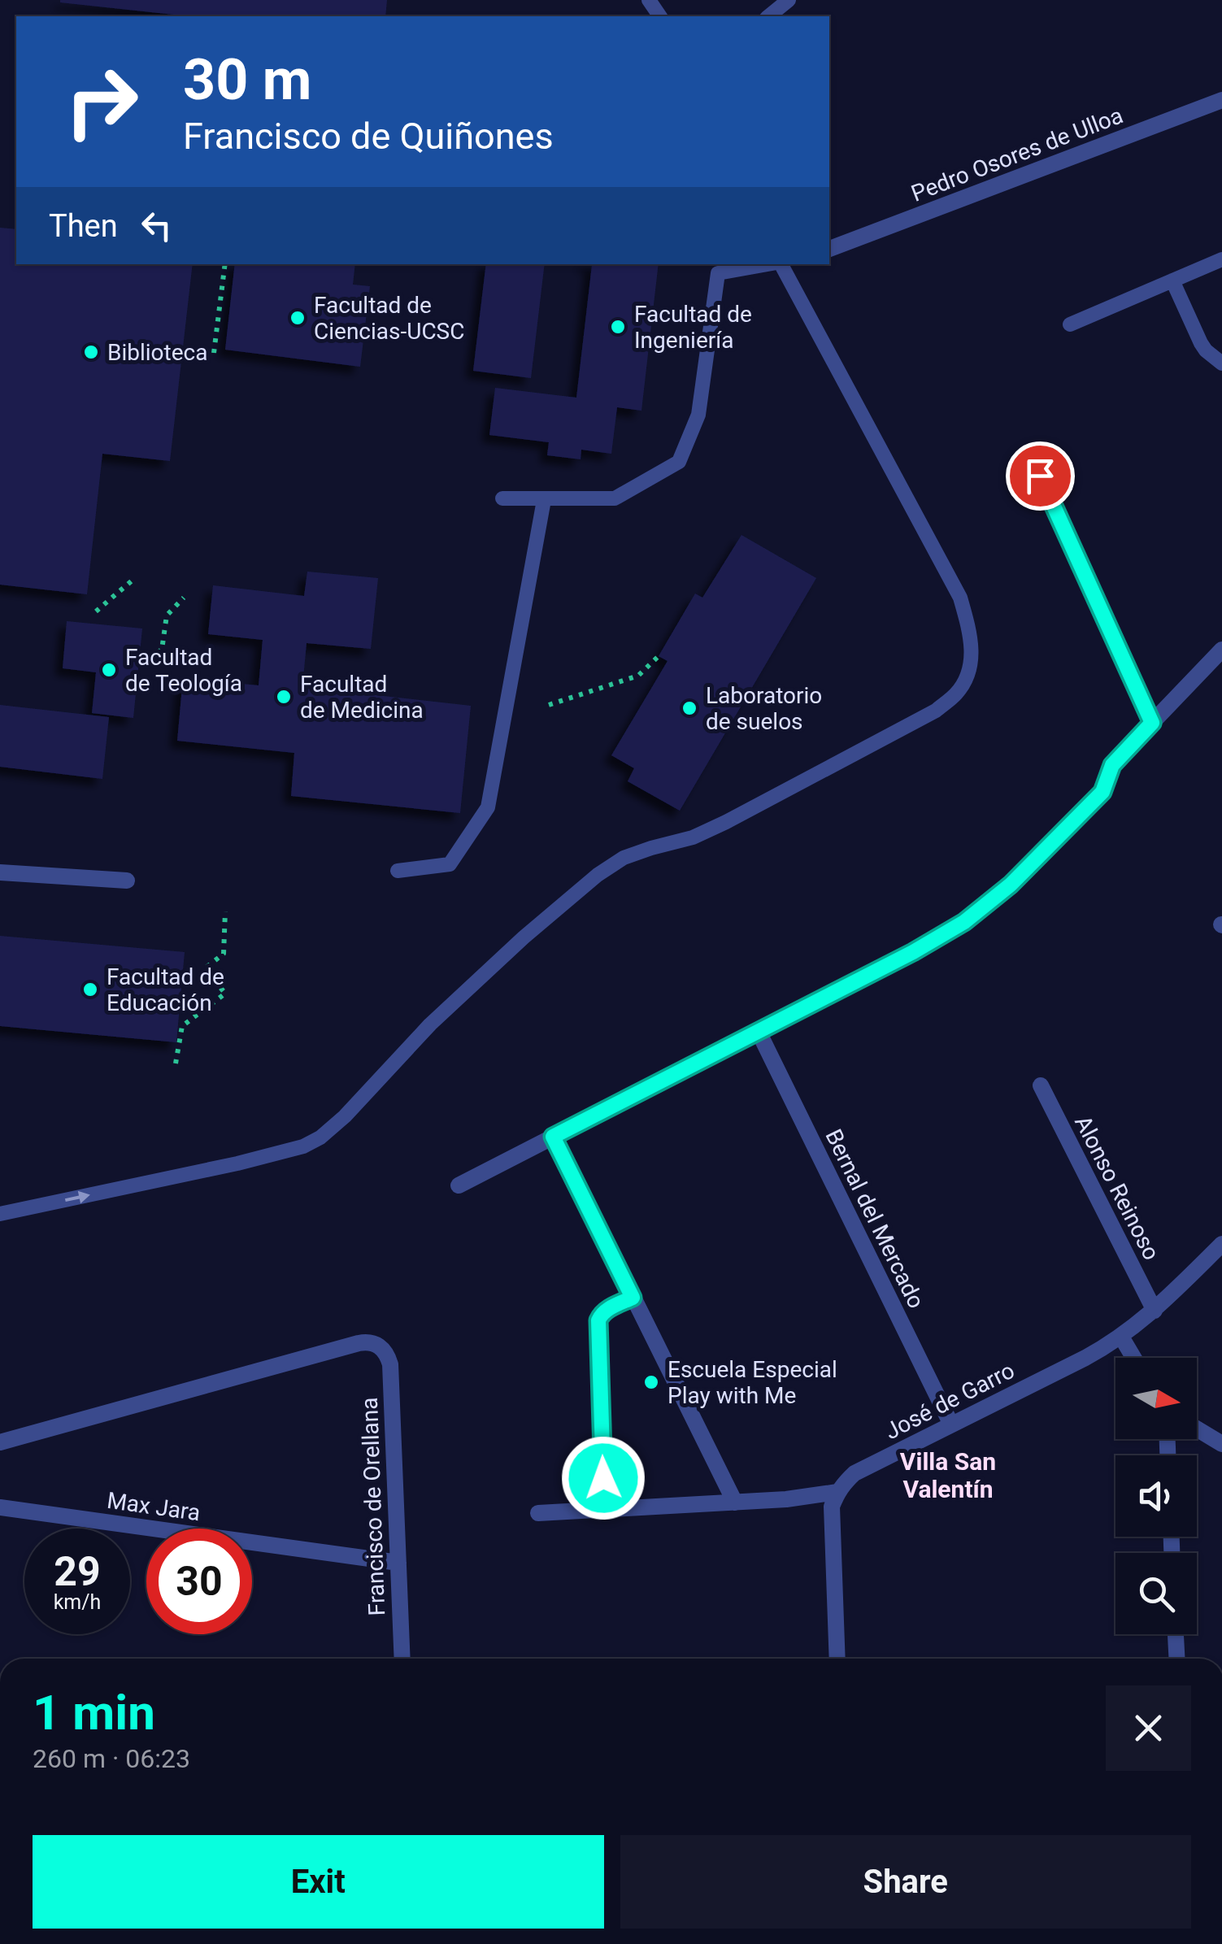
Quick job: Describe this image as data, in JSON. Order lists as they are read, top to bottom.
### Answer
{
  "streets": {
    "street": [
      "Pedro Osores de Ulloa",
      "Alonso Reinoso",
      "Bernal del Mercado",
      "José de Garro",
      "Max Jara",
      "Francisco de Orellana"
    ]
  },
  "crossings": [
    ["Alonso Reinoso", "José de Garro"],
    ["Bernal del Mercado", "José de Garro"],
    ["Max Jara", "Francisco de Orellana"]
  ],
  "districts": ["Villa San Valentín"],
  "places": [
    "Facultad de Ciencias-UCSC",
    "Facultad de Ingeniería",
    "Biblioteca",
    "Facultad de Teología",
    "Facultad de Medicina",
    "Laboratorio de suelos",
    "Facultad de Educación",
    "Escuela Especial Play with Me"
  ],
  "north": "right",
  "page": {
    "turn": ["30 m", "Francisco de Quiñones"],
    "then": "Then",
    "speed": "29 km/h",
    "limit": "30",
    "heading": ["1 min", "260 m · 06:23"],
    "buttons": ["Exit", "Share"]
  }
}
